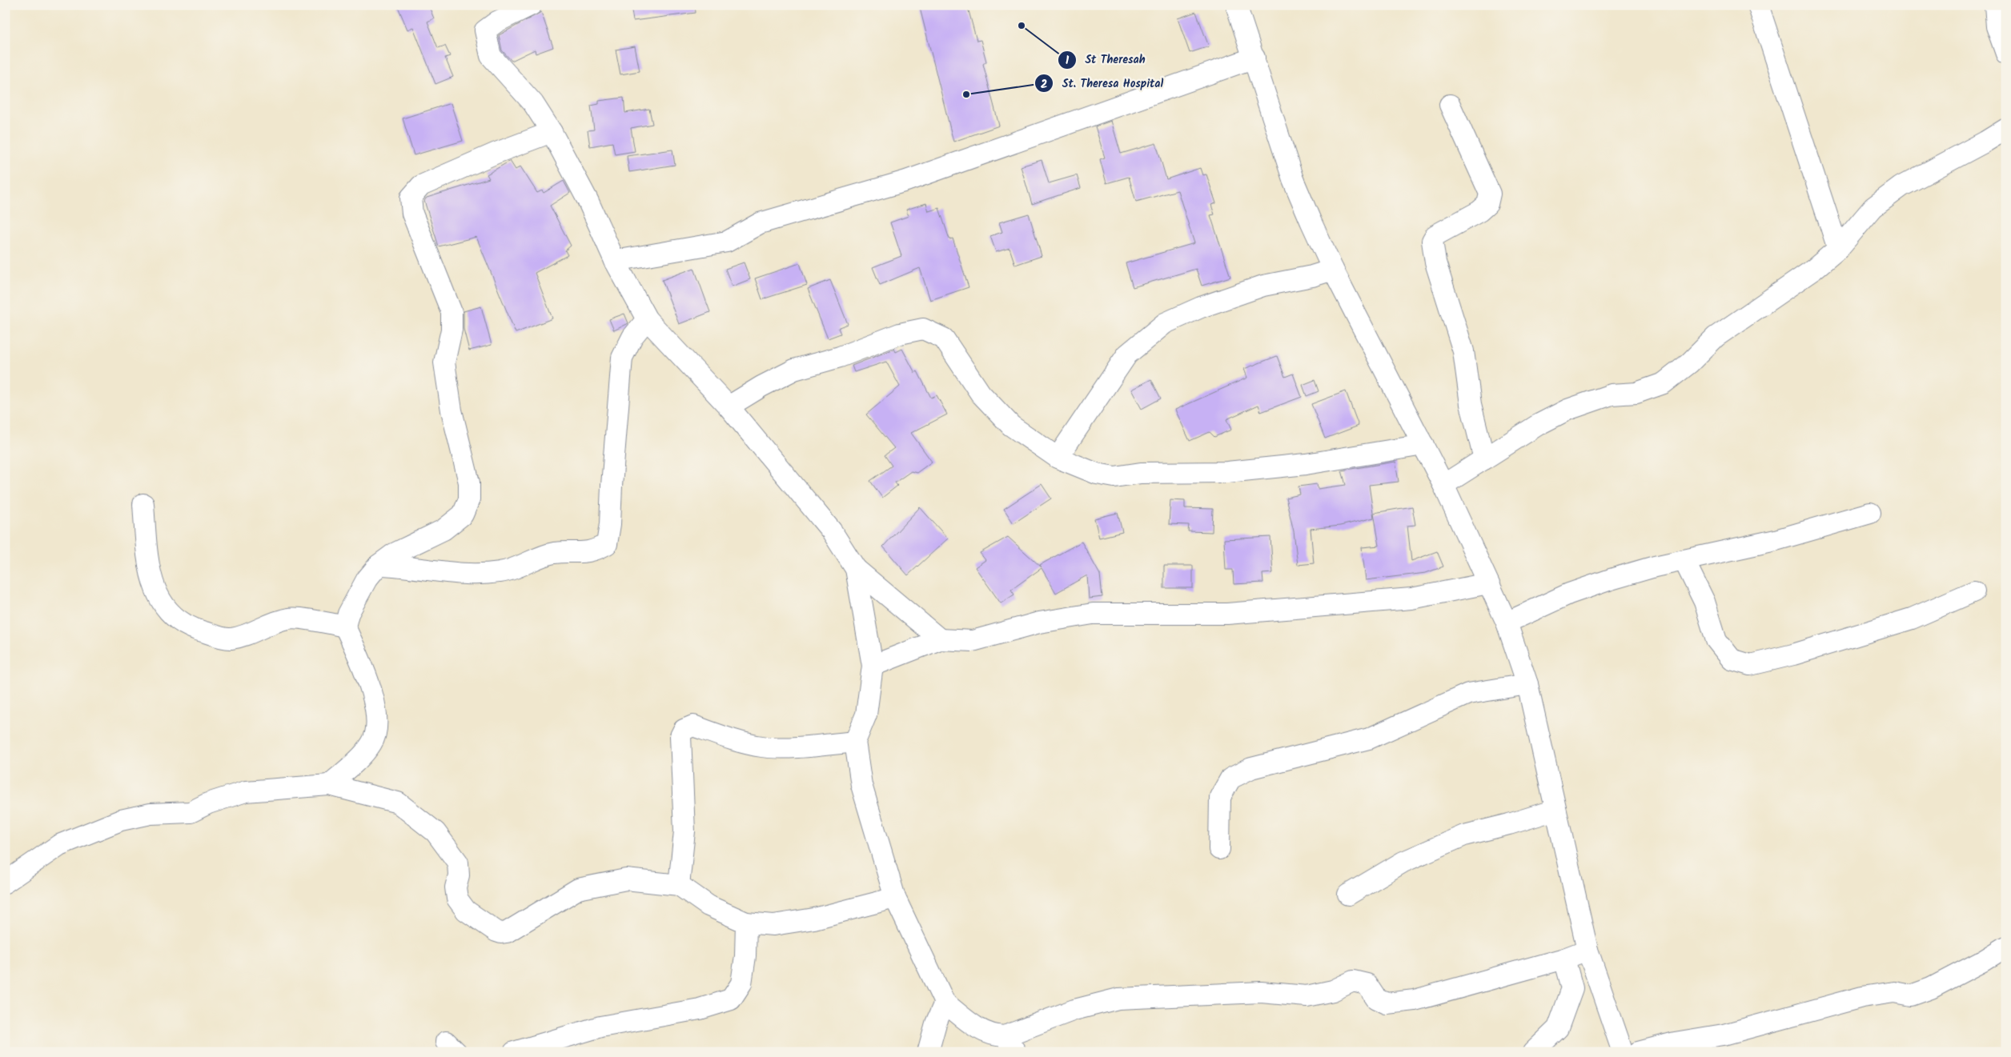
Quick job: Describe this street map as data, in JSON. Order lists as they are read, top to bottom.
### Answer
{
  "places": ["St Theresah", "St. Theresa Hospital"]
}
